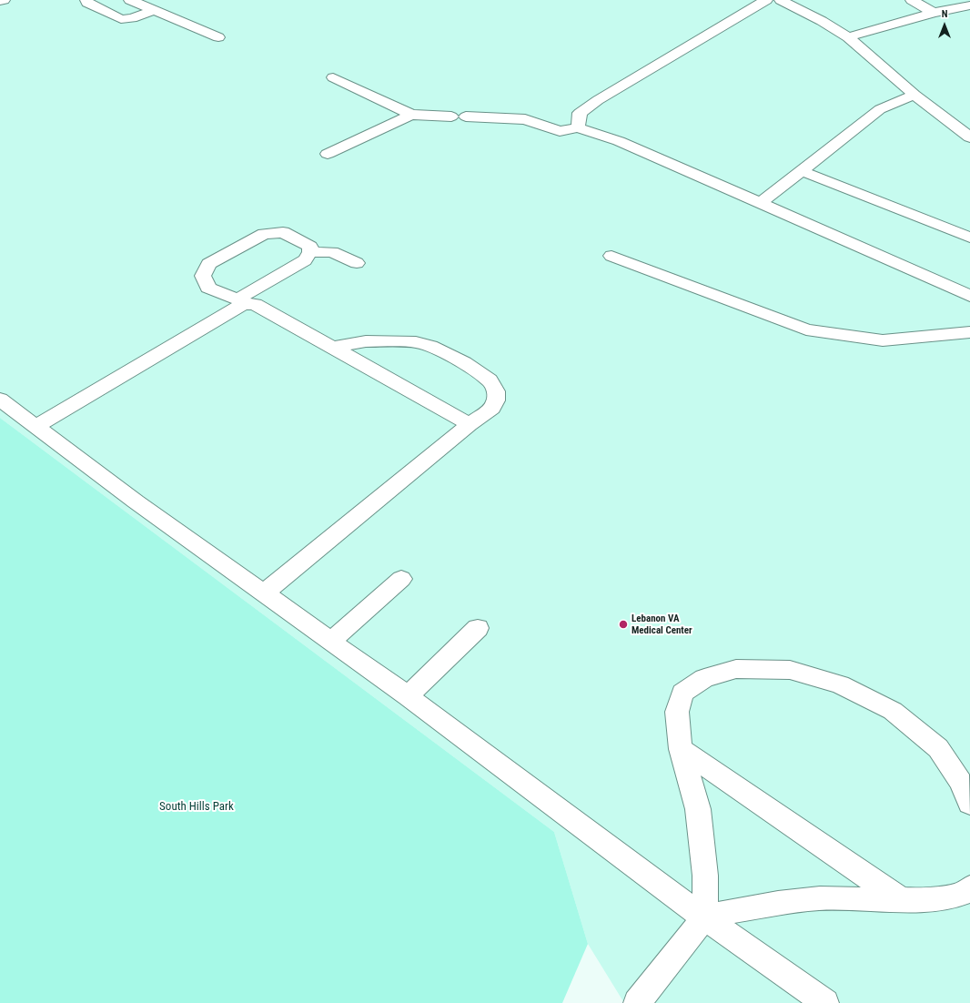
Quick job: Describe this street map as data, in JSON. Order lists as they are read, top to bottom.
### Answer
{
  "parks": ["South Hills Park"],
  "places": ["Lebanon VA Medical Center"],
  "north": "top"
}
